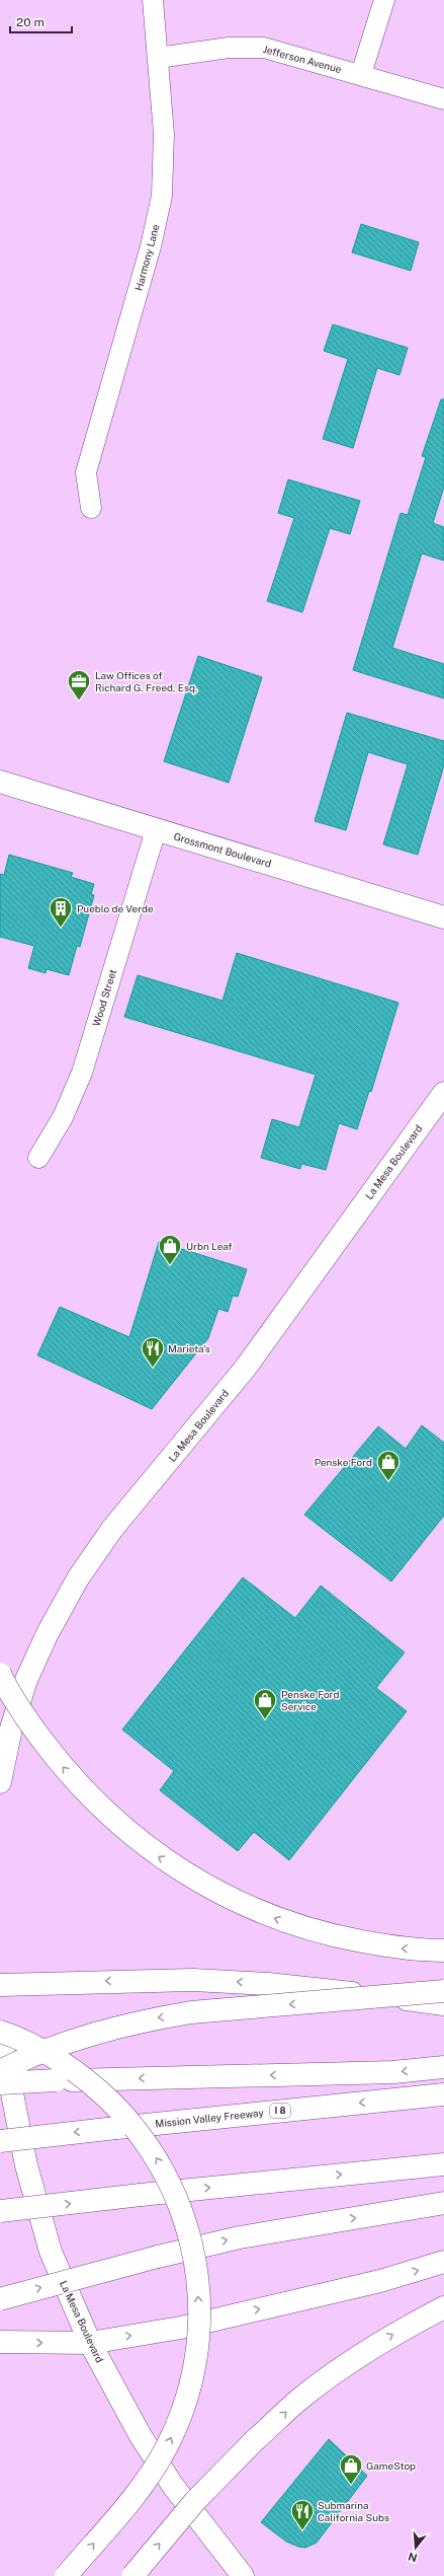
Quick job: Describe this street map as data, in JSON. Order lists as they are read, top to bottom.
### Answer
{
  "streets": {
    "main road": [
      "Grossmont Boulevard",
      "La Mesa Boulevard",
      "I 8",
      "Mission Valley Freeway"
    ],
    "street": ["Jefferson Avenue", "Harmony Lane", "Wood Street"]
  },
  "crossings": [
    ["Jefferson Avenue", "Harmony Lane"],
    ["Grossmont Boulevard", "Wood Street"]
  ],
  "places": {
    "office": ["Law Offices of Richard G. Freed, Esq."],
    "building": ["Pueblo de Verde"],
    "shop": [
      "Urbn Leaf",
      "Penske Ford",
      "Penske Ford Service",
      "GameStop"
    ],
    "restaurant": ["Marieta's", "Submarina California Subs"]
  },
  "scale_bar": "20 m",
  "north": "bottom"
}
